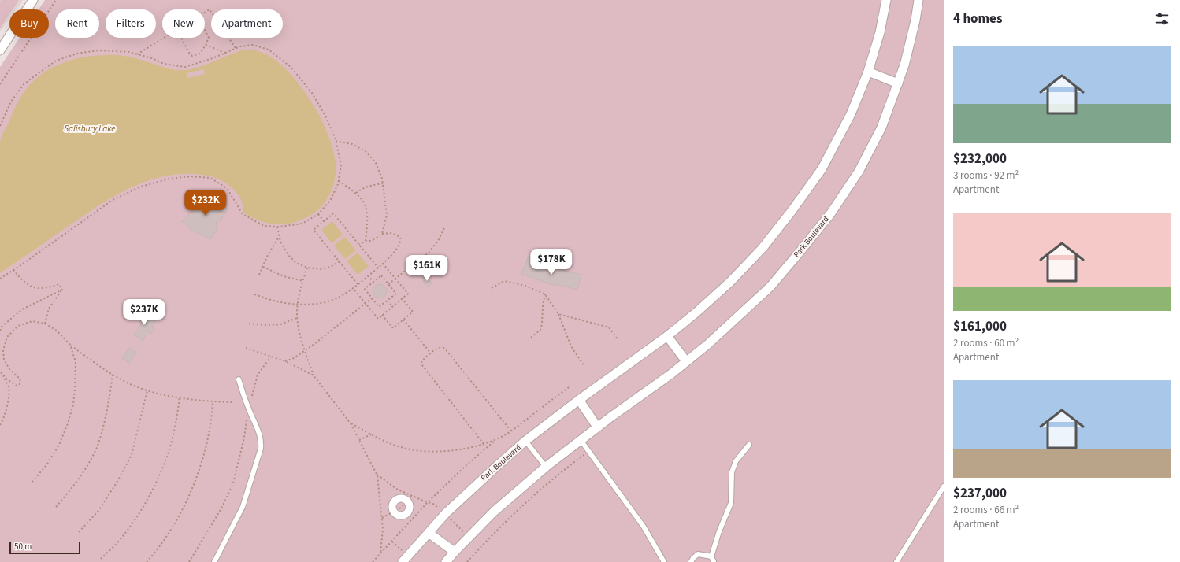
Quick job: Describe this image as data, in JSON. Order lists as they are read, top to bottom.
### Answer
{
  "streets": {
    "street": ["Park Boulevard"]
  },
  "water": ["Salisbury Lake"],
  "scale_bar": "50 m",
  "page": {
    "heading": "4 homes",
    "chip": [
      "Buy",
      "Rent",
      "Filters",
      "New",
      "Apartment"
    ],
    "list": [
      {
        "name": "$232,000",
        "note": "3 rooms · 92 m² · Apartment"
      },
      {
        "name": "$161,000",
        "note": "2 rooms · 60 m² · Apartment"
      },
      {
        "name": "$237,000",
        "note": "2 rooms · 66 m² · Apartment"
      }
    ],
    "price": [
      "$232K",
      "$178K",
      "$161K",
      "$237K"
    ],
    "scale": "50 m"
  }
}
